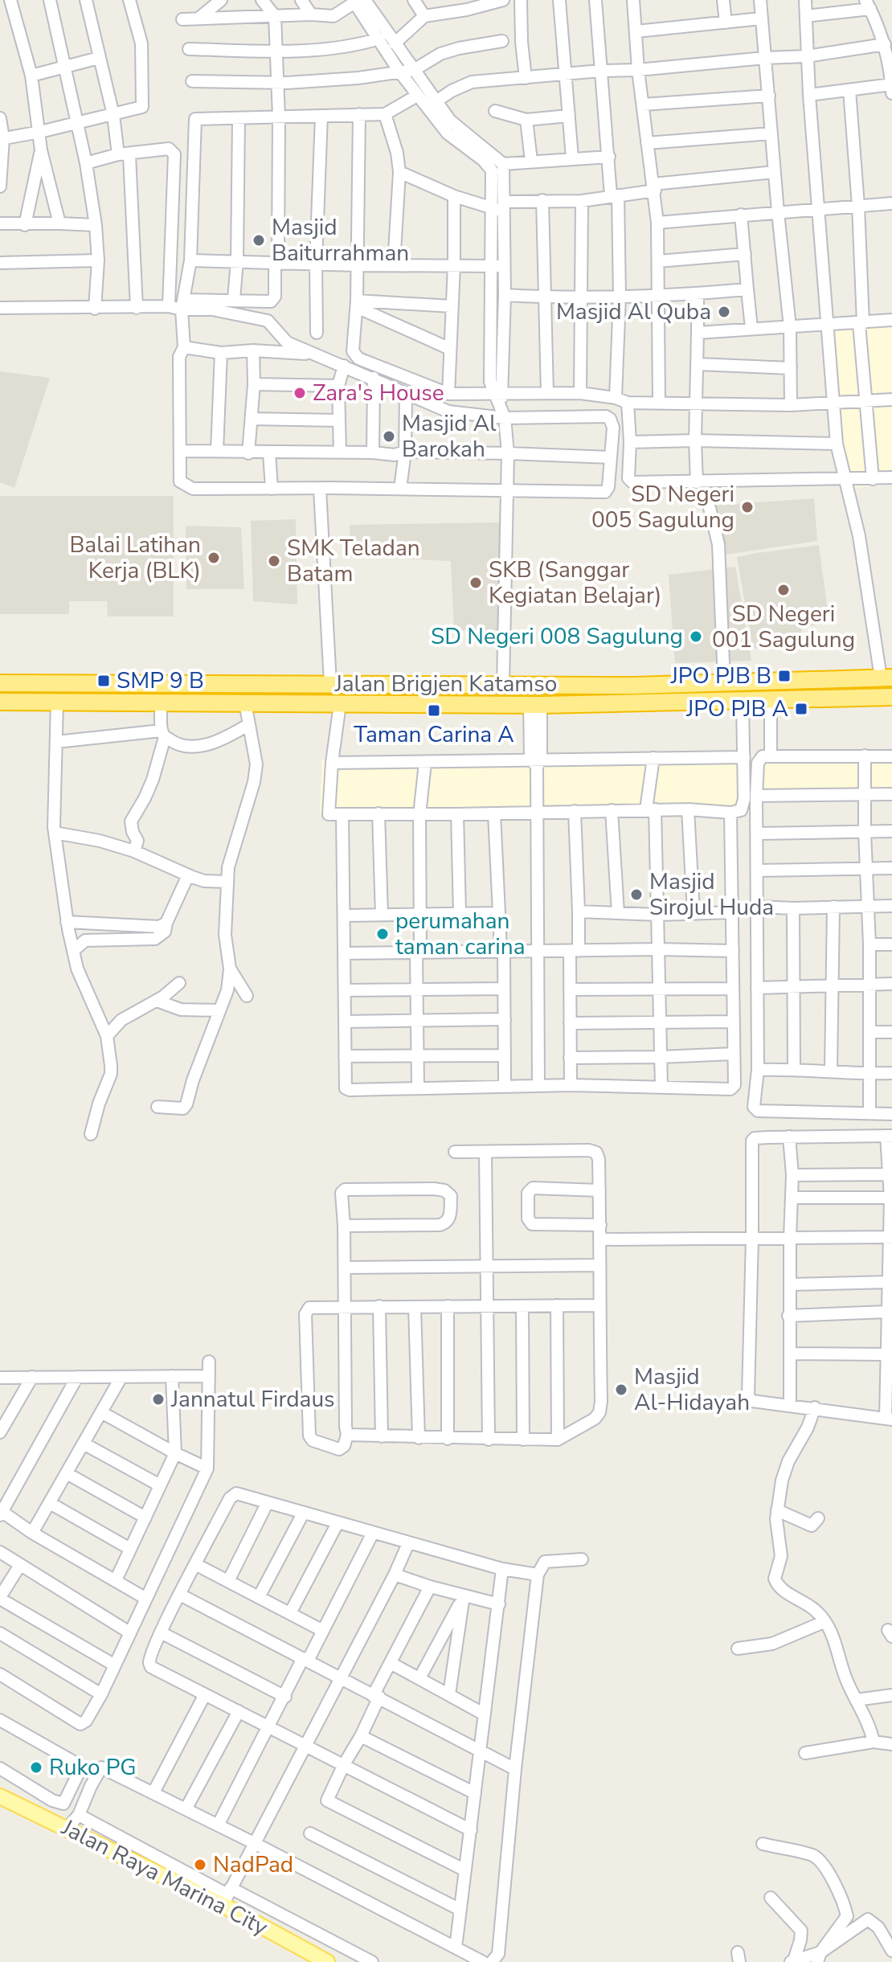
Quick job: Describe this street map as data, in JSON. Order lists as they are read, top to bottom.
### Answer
{
  "streets": {
    "highway": ["Jalan Brigjen Katamso"],
    "main road": ["Jalan Raya Marina City"]
  },
  "places": {
    "other": [
      "Masjid Baiturrahman",
      "Masjid Al Quba",
      "Zara's House",
      "Masjid Al Barokah",
      "SD Negeri 005 Sagulung",
      "Balai Latihan Kerja (BLK)",
      "SMK Teladan Batam",
      "SKB (Sanggar Kegiatan Belajar)",
      "SD Negeri 001 Sagulung",
      "SD Negeri 008 Sagulung",
      "Masjid Sirojul Huda",
      "perumahan taman carina",
      "Masjid Al-Hidayah",
      "Jannatul Firdaus",
      "Ruko PG",
      "NadPad"
    ],
    "transit": [
      "JPO PJB B",
      "SMP 9 B",
      "JPO PJB A",
      "Taman Carina A"
    ]
  }
}
